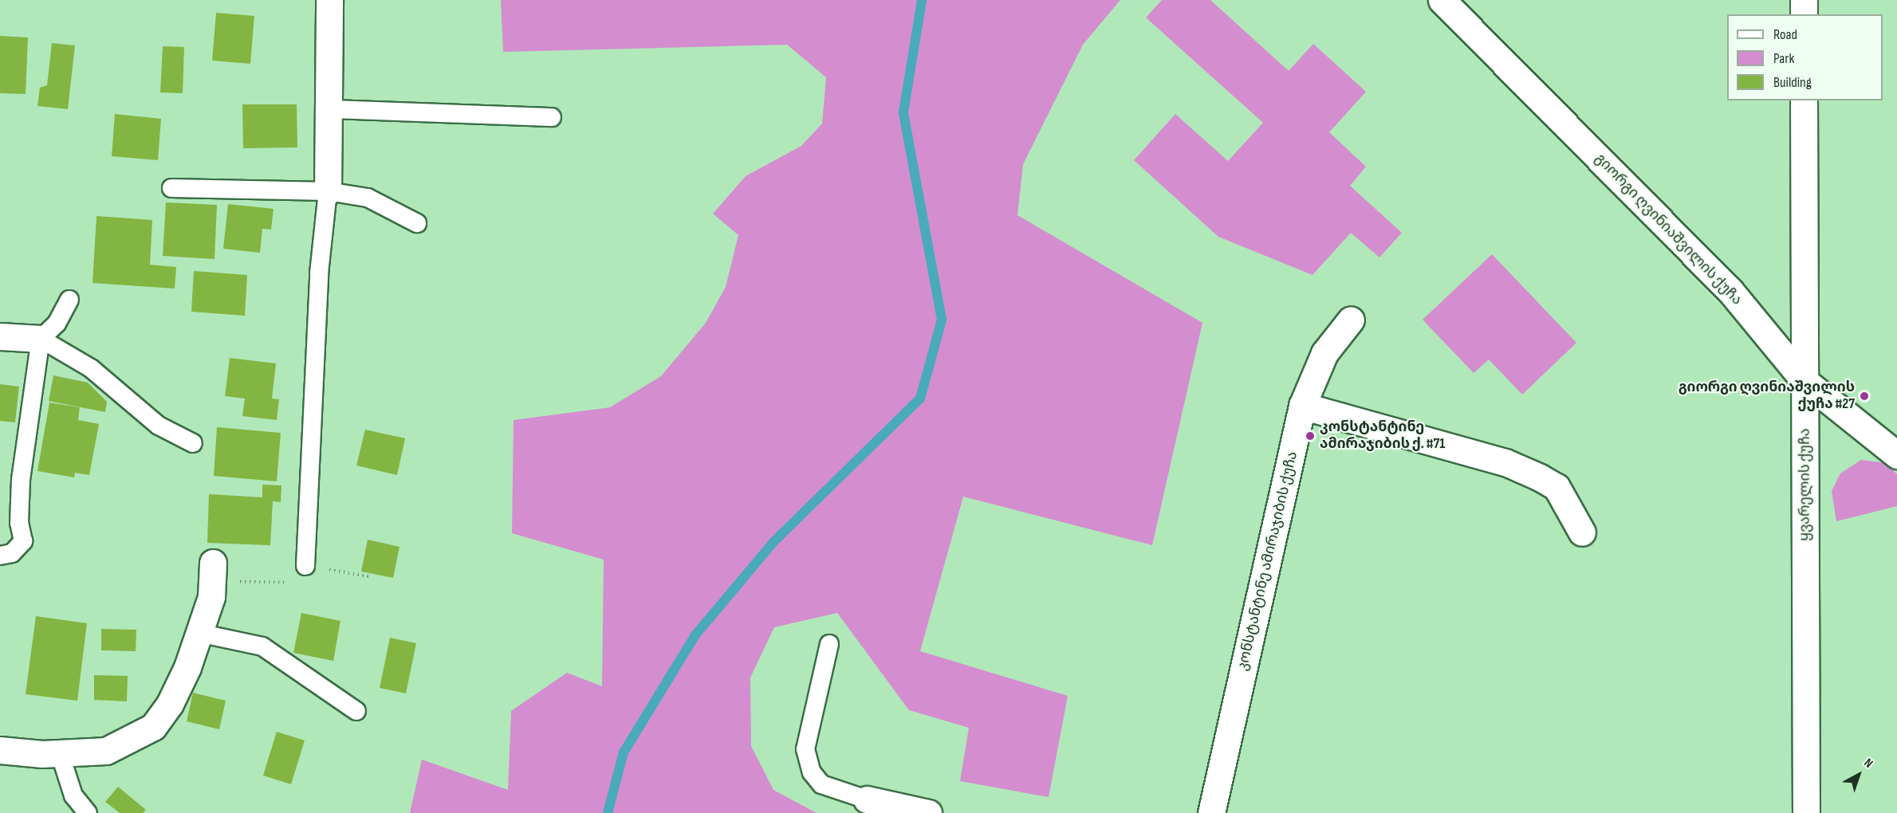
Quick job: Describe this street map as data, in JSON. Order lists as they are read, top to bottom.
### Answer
{
  "streets": {
    "street": ["გიორგი ღვინიაშვილის ქუჩა", "ყვარელის ქუჩა", "კონსტანტინე ამირაჯიბის ქუჩა"]
  },
  "crossings": [
    ["გიორგი ღვინიაშვილის ქუჩა", "ყვარელის ქუჩა"]
  ],
  "places": ["გიორგი ღვინიაშვილის ქუჩა #27", "კონსტანტინე ამირაჯიბის ქ. #71"],
  "legend": ["Road", "Park", "Building"],
  "north": "top right"
}
